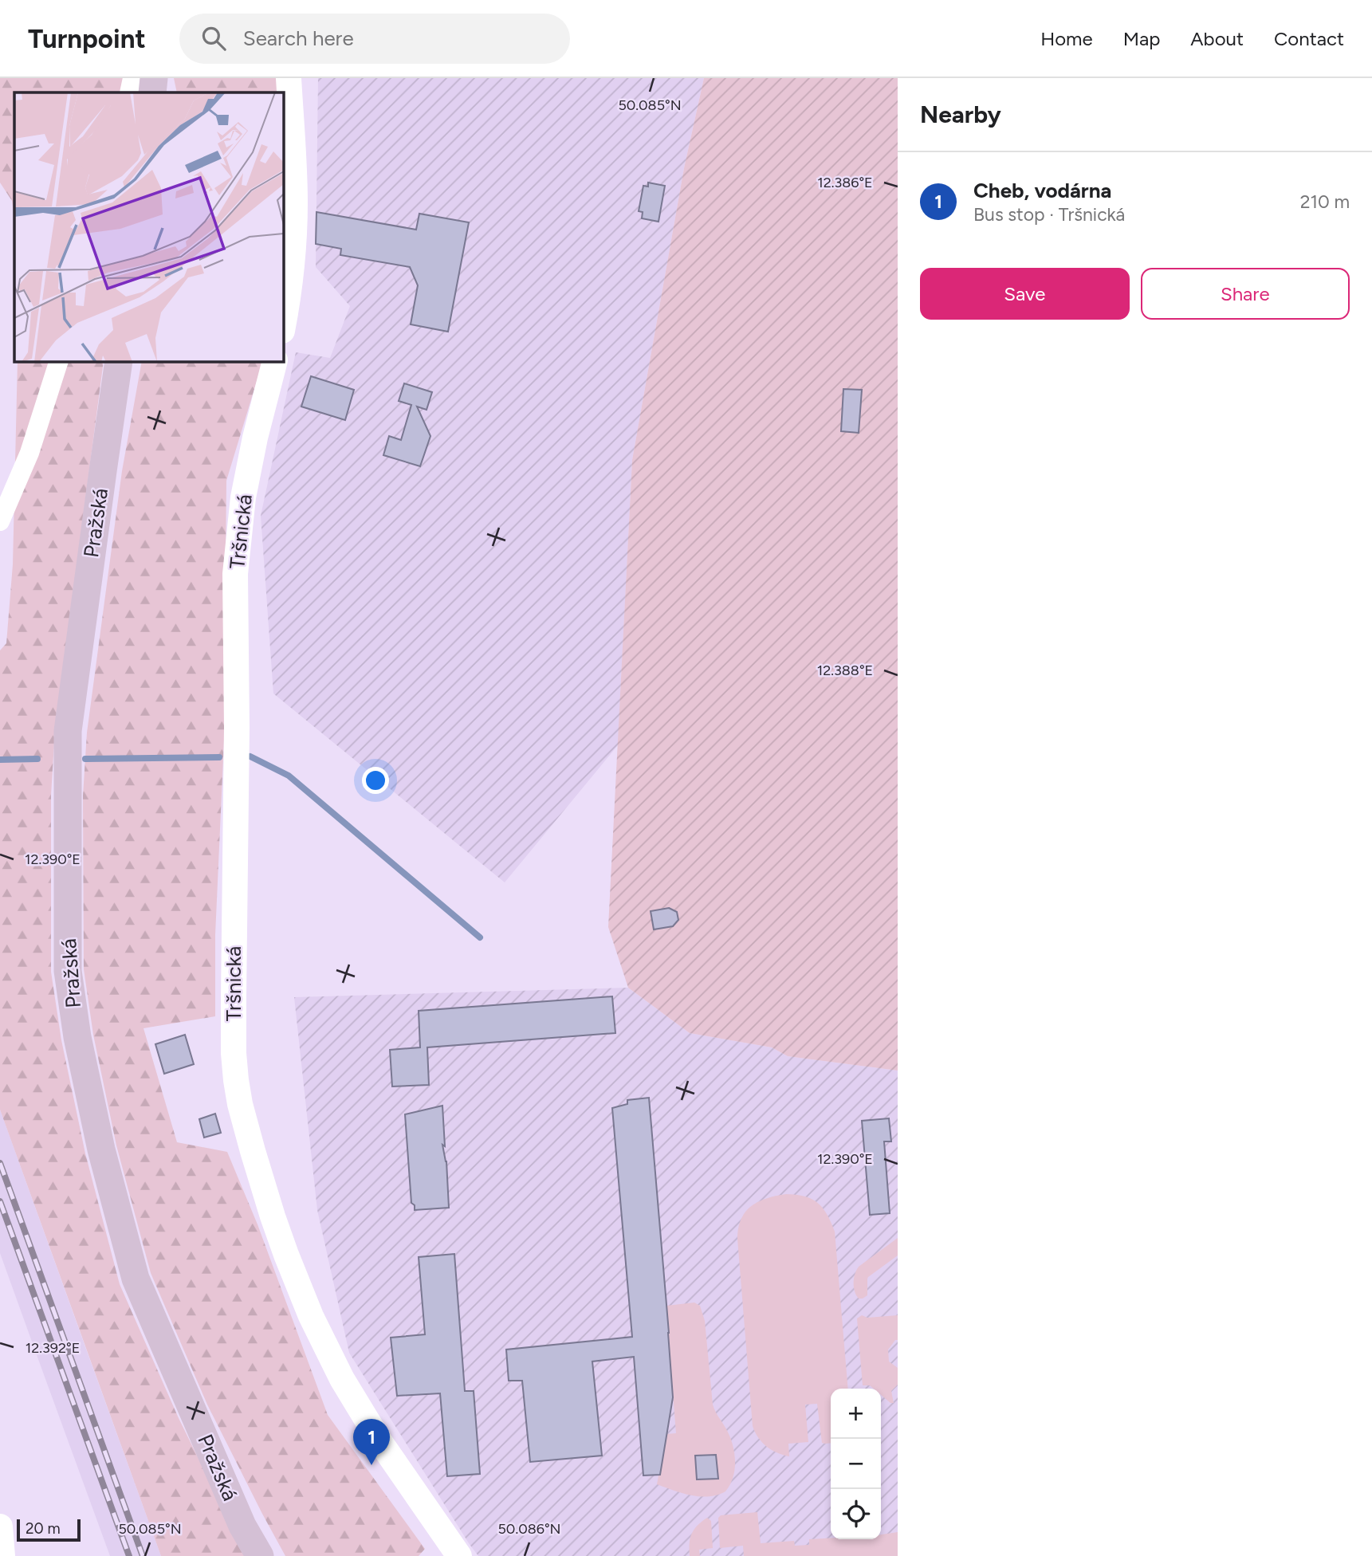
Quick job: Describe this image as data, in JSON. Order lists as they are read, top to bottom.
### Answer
{
  "streets": {
    "main road": ["Pražská"],
    "street": ["Tršnická"]
  },
  "scale_bar": "20 m",
  "page": {
    "header": "Turnpoint",
    "search": "Search here",
    "nav": [
      "Home",
      "Map",
      "About",
      "Contact"
    ],
    "heading": "Nearby",
    "list": [
      {
        "mark": "1",
        "name": "Cheb, vodárna",
        "note": "Bus stop · Tršnická",
        "value": "210 m"
      }
    ],
    "buttons": ["Save", "Share"],
    "map_buttons": ["+", "−"],
    "pins": "1",
    "scale": "20 m"
  },
  "coordinates": [
    "50.085°N",
    "12.386°E",
    "12.388°E",
    "12.390°E",
    "12.392°E",
    "50.086°N"
  ]
}
